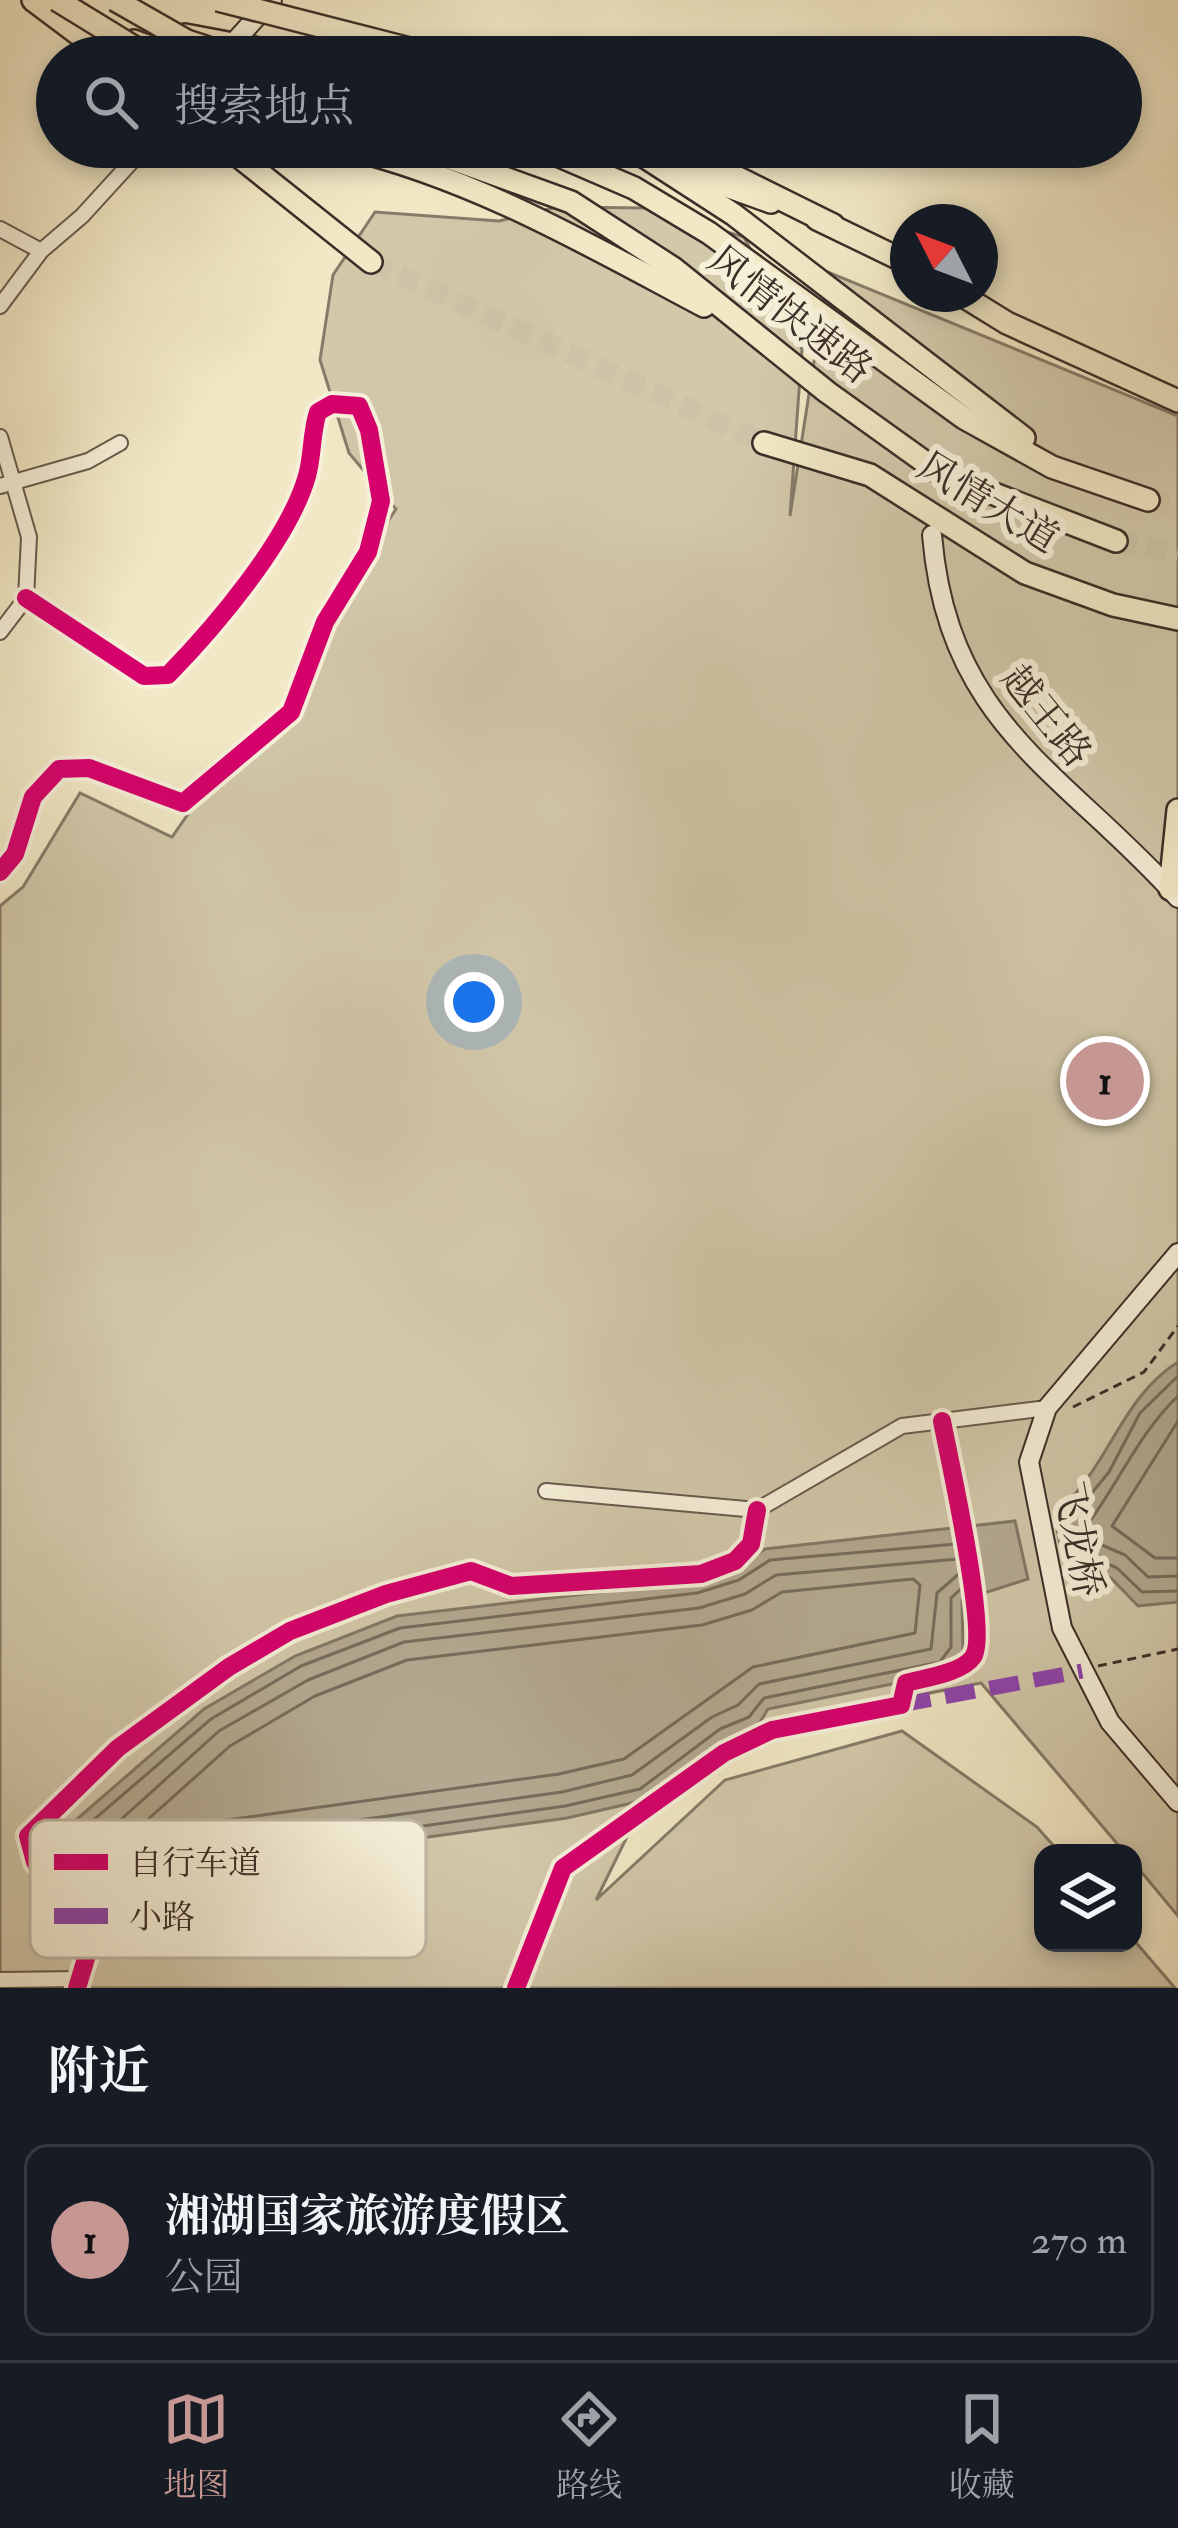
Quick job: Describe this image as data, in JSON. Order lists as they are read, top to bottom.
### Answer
{
  "streets": {
    "main road": [
      "风情快速路",
      "风情大道",
      "越王路",
      "飞龙桥"
    ]
  },
  "legend": ["自行车道", "小路"],
  "north": "top left",
  "page": {
    "search": "搜索地点",
    "pins": "1",
    "heading": "附近",
    "list": [
      {
        "mark": "1",
        "name": "湘湖国家旅游度假区",
        "note": "公园",
        "value": "270 m"
      }
    ],
    "nav": ["地图", "路线", "收藏"]
  }
}
